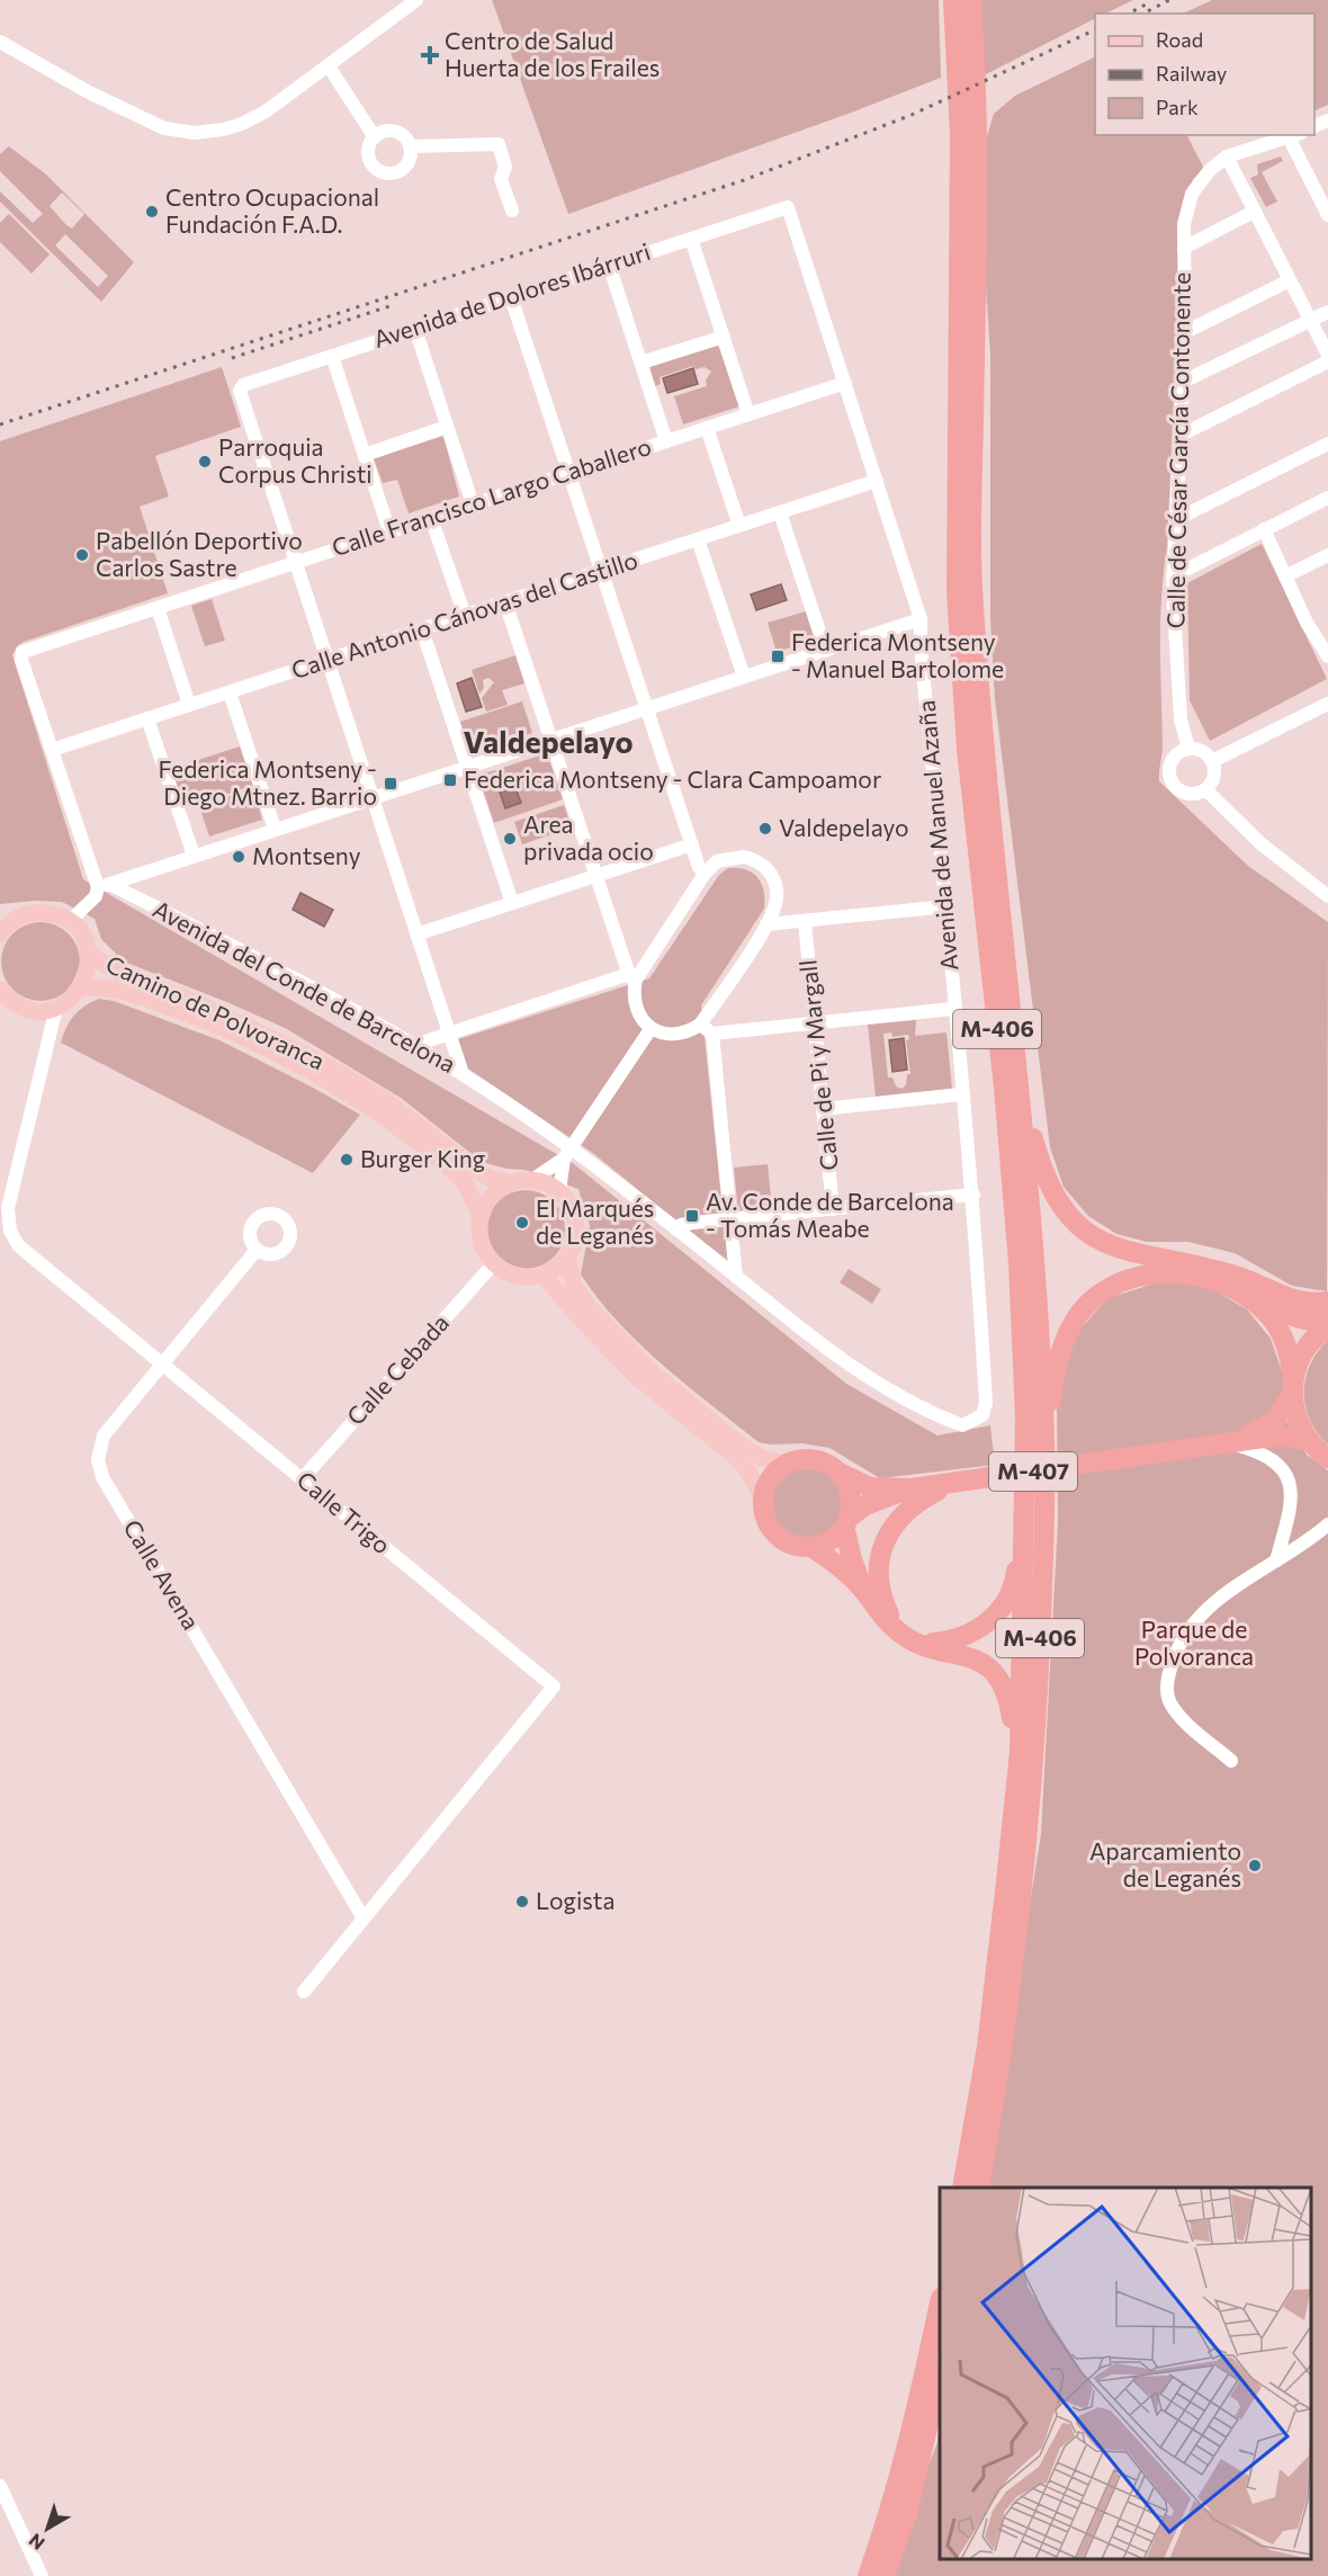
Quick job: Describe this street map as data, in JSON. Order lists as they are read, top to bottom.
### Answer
{
  "streets": {
    "highway": ["M-406", "M-407"],
    "main road": ["Camino de Polvoranca"],
    "street": [
      "Avenida de Dolores Ibárruri",
      "Calle de César García Contonente",
      "Calle Francisco Largo Caballero",
      "Calle Antonio Cánovas del Castillo",
      "Avenida de Manuel Azaña",
      "Avenida del Conde de Barcelona",
      "Calle de Pi y Margall",
      "Calle Cebada",
      "Calle Trigo",
      "Calle Avena"
    ]
  },
  "crossings": [
    ["Avenida de Dolores Ibárruri", "Calle Francisco Largo Caballero"],
    ["Avenida de Dolores Ibárruri", "Avenida de Manuel Azaña"],
    ["Calle Francisco Largo Caballero", "Calle Antonio Cánovas del Castillo"],
    ["Calle Francisco Largo Caballero", "Avenida de Manuel Azaña"],
    ["Calle Antonio Cánovas del Castillo", "Avenida de Manuel Azaña"],
    ["Avenida de Manuel Azaña", "Avenida del Conde de Barcelona"],
    ["Camino de Polvoranca", "Calle Cebada"],
    ["M-406", "M-407"],
    ["Calle Cebada", "Calle Trigo"],
    ["Calle Trigo", "Calle Avena"]
  ],
  "districts": ["Valdepelayo"],
  "parks": ["Parque de Polvoranca"],
  "places": {
    "health": ["Centro de Salud Huerta de los Frailes"],
    "other": [
      "Centro Ocupacional Fundación F.A.D.",
      "Parroquia Corpus Christi",
      "Pabellón Deportivo Carlos Sastre",
      "Valdepelayo",
      "Area privada ocio",
      "Montseny",
      "Burger King",
      "El Marqués de Leganés",
      "Aparcamiento de Leganés",
      "Logista"
    ],
    "transit": [
      "Federica Montseny - Manuel Bartolome",
      "Federica Montseny - Clara Campoamor",
      "Federica Montseny - Diego Mtnez. Barrio",
      "Av. Conde de Barcelona - Tomás Meabe"
    ]
  },
  "legend": ["Road", "Railway", "Park"],
  "north": "bottom left"
}
